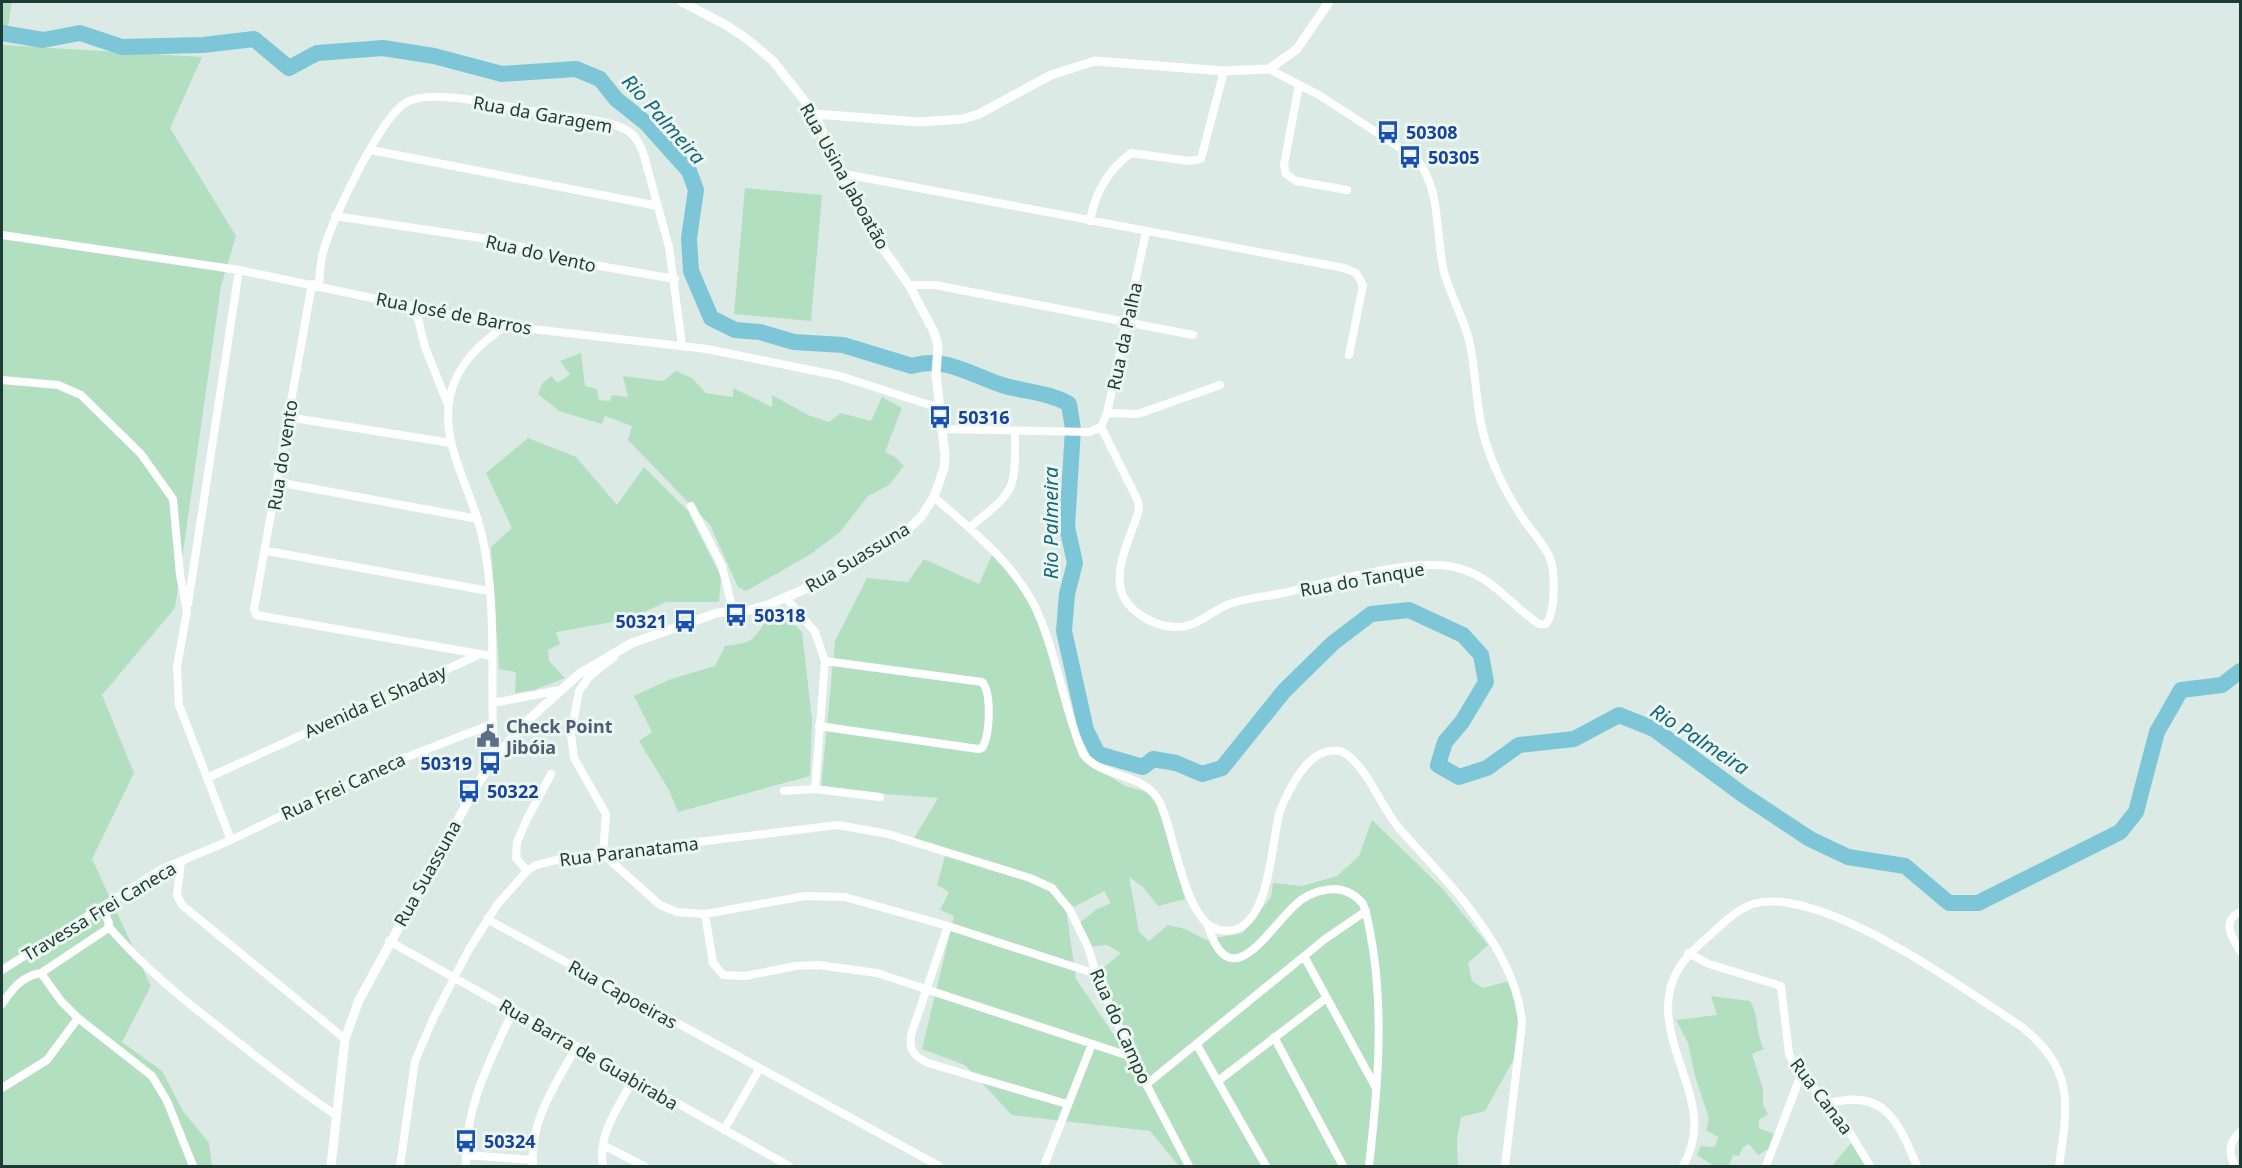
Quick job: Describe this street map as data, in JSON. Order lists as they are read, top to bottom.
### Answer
{
  "streets": {
    "street": [
      "Rua da Garagem",
      "Rua Usina Jaboatão",
      "Rua do Vento",
      "Rua José de Barros",
      "Rua da Palha",
      "Rua do vento",
      "Rua Suassuna",
      "Rua do Tanque",
      "Avenida El Shaday",
      "Rua Frei Caneca",
      "Rua Paranatama",
      "Travessa Frei Caneca",
      "Rua Capoeiras",
      "Rua do Campo",
      "Rua Barra de Guabiraba",
      "Rua Canaa"
    ]
  },
  "crossings": [
    ["Rua da Garagem", "Rua do Vento"],
    ["Rua da Garagem", "Rua José de Barros"],
    ["Rua Usina Jaboatão", "Rua Suassuna"],
    ["Rua do Vento", "Rua do vento"],
    ["Rua José de Barros", "Rua do vento"],
    ["Rua José de Barros", "Rua Suassuna"],
    ["Rua da Palha", "Rua do Tanque"],
    ["Rua do vento", "Avenida El Shaday"],
    ["Rua Suassuna", "Rua Barra de Guabiraba"],
    ["Rua Frei Caneca", "Travessa Frei Caneca"],
    ["Rua Paranatama", "Rua do Campo"]
  ],
  "water": ["Rio Palmeira"],
  "places": {
    "bus stop": [
      "50308",
      "50305",
      "50316",
      "50318",
      "50321",
      "50319",
      "50322",
      "50324"
    ],
    "public building": ["Check Point Jibóia"]
  }
}
